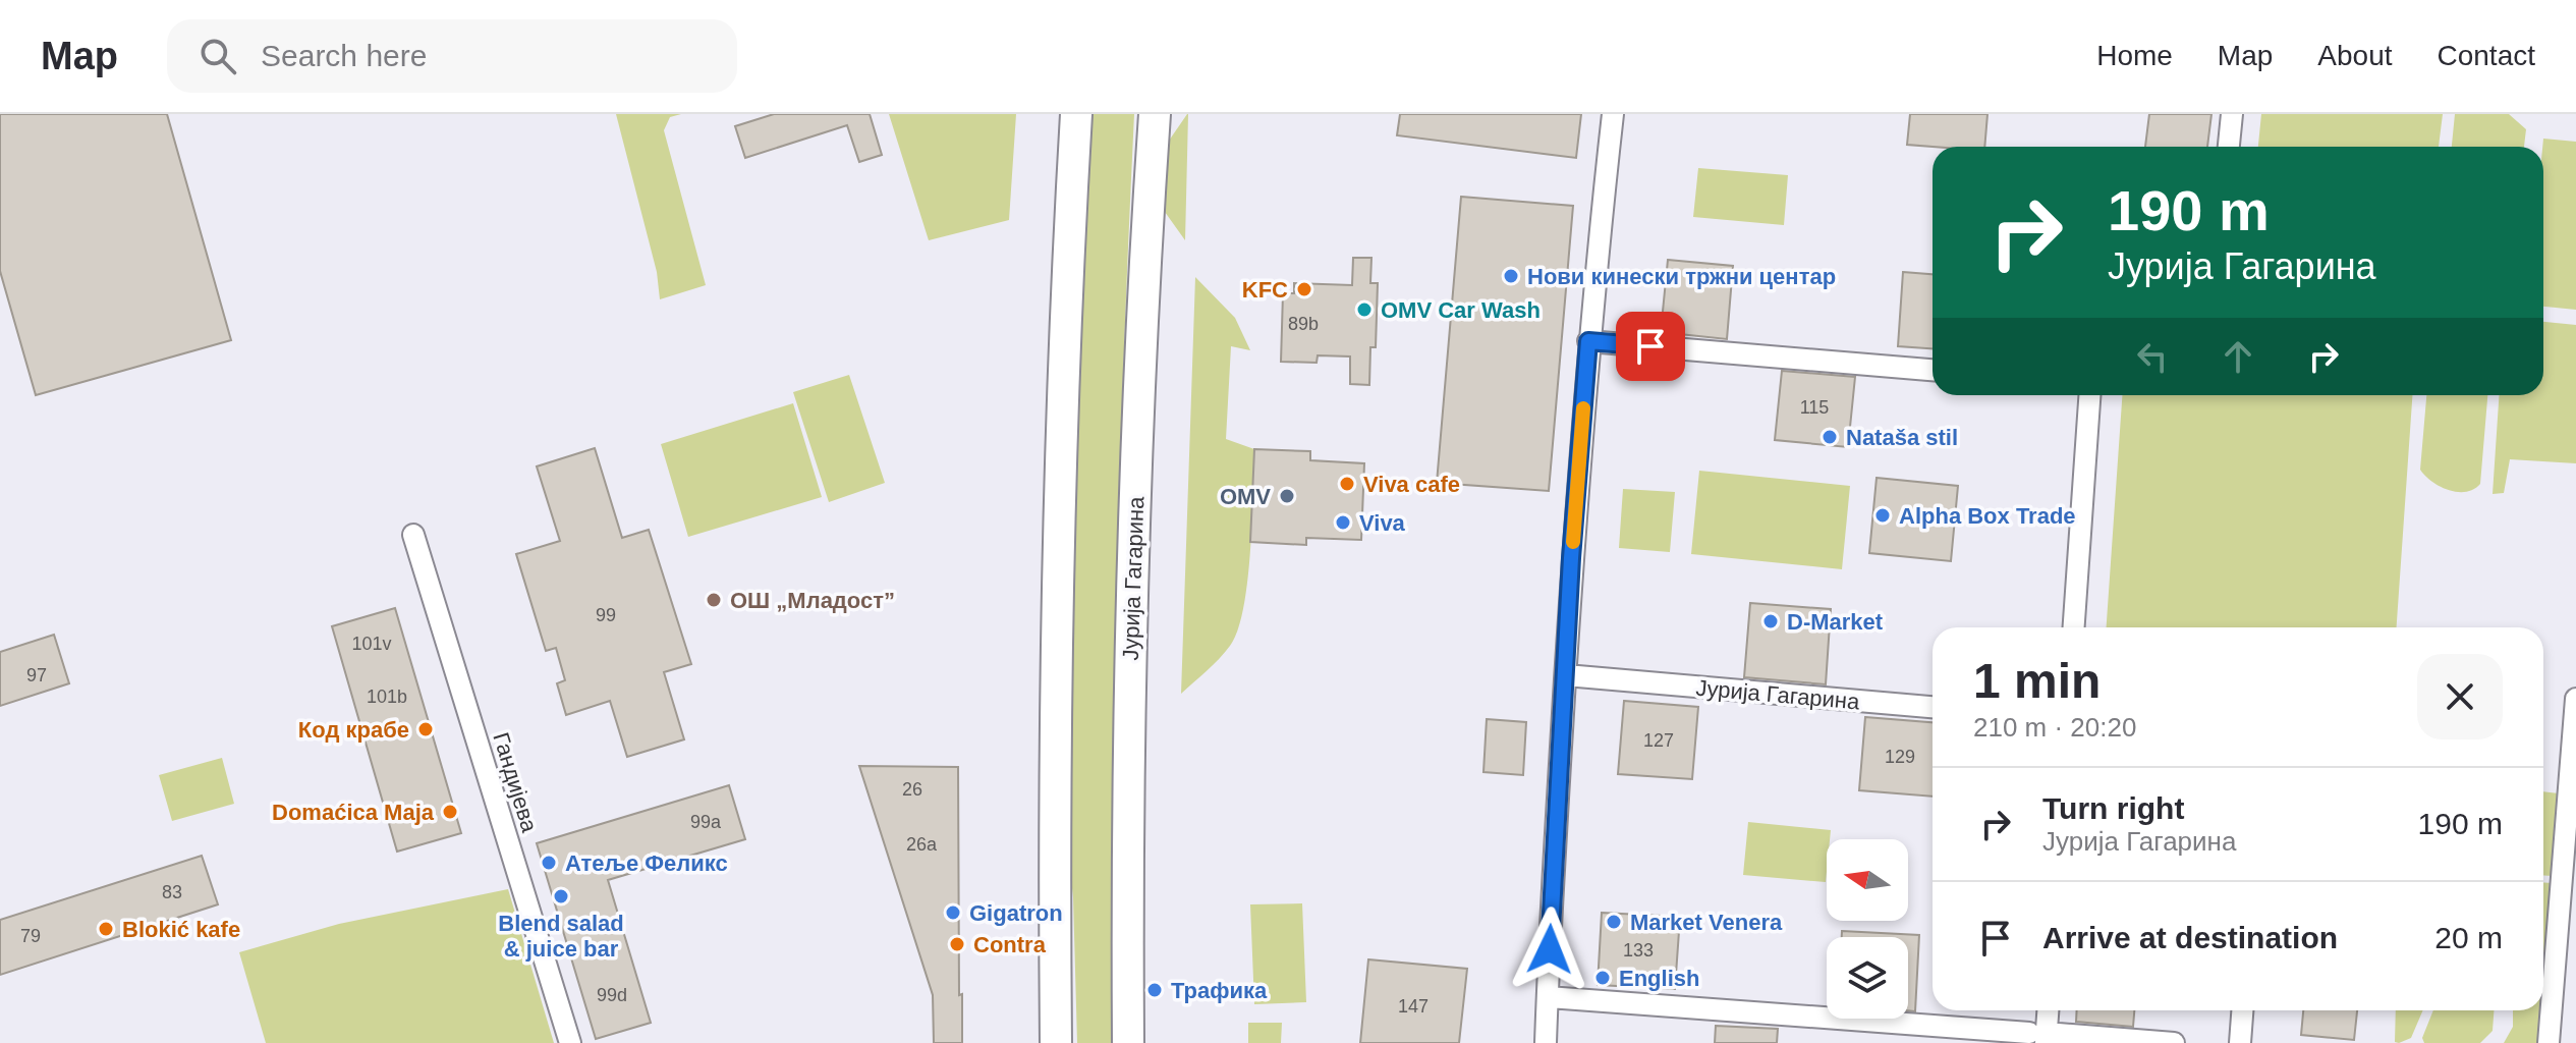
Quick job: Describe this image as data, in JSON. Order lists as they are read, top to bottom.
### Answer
{
  "streets": {
    "main road": ["Јурија Гагарина"],
    "street": ["Гандијева"]
  },
  "places": [
    "Нови кинески тржни центар",
    "KFC",
    "OMV Car Wash",
    "Nataša stil",
    "Viva cafe",
    "OMV",
    "Alpha Box Trade",
    "Viva",
    "ОШ „Младост”",
    "D-Market",
    "Код крабе",
    "Domaćica Maja",
    "Атеље Феликс",
    "Blend salad & juice bar",
    "Gigatron",
    "Market Venera",
    "Blokić kafe",
    "Contra",
    "English",
    "Трафика"
  ],
  "house_numbers": [
    "89b",
    "115",
    "99",
    "101v",
    "97",
    "101b",
    "127",
    "129",
    "26",
    "99a",
    "26a",
    "83",
    "79",
    "133",
    "99d",
    "147"
  ],
  "north": "left",
  "page": {
    "header": "Map",
    "search": "Search here",
    "nav": [
      "Home",
      "Map",
      "About",
      "Contact"
    ],
    "turn": ["190 m", "Јурија Гагарина"],
    "heading": ["1 min", "210 m · 20:20"],
    "list": [
      {
        "name": "Turn right",
        "note": "Јурија Гагарина",
        "value": "190 m"
      },
      {
        "name": "Arrive at destination",
        "value": "20 m"
      }
    ]
  }
}
